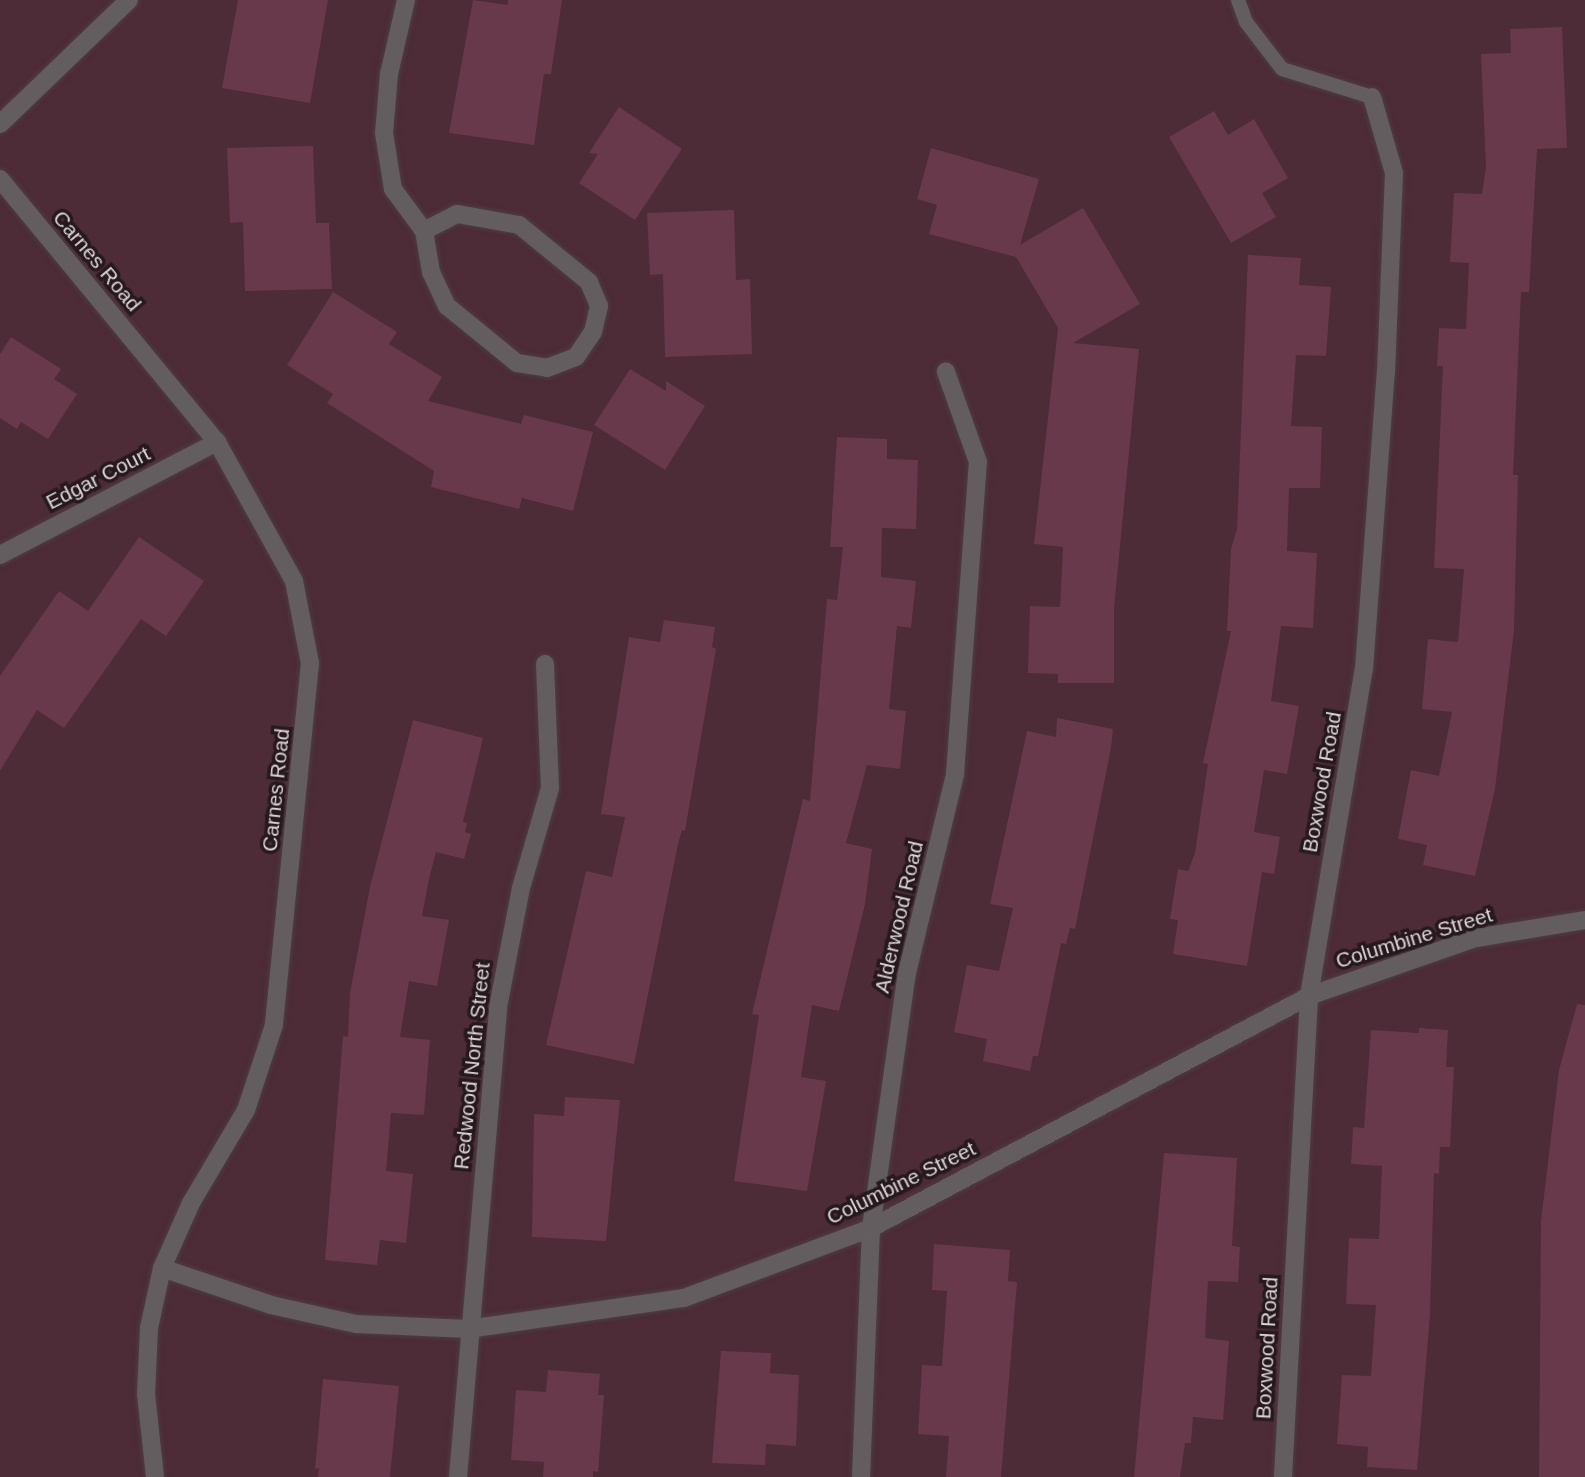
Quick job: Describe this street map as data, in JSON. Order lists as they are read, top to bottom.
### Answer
{
  "streets": {
    "street": [
      "Carnes Road",
      "Edgar Court",
      "Boxwood Road",
      "Alderwood Road",
      "Columbine Street",
      "Redwood North Street"
    ]
  },
  "crossings": [
    ["Carnes Road", "Edgar Court"],
    ["Carnes Road", "Columbine Street"],
    ["Boxwood Road", "Columbine Street"],
    ["Alderwood Road", "Columbine Street"],
    ["Columbine Street", "Redwood North Street"]
  ]
}
